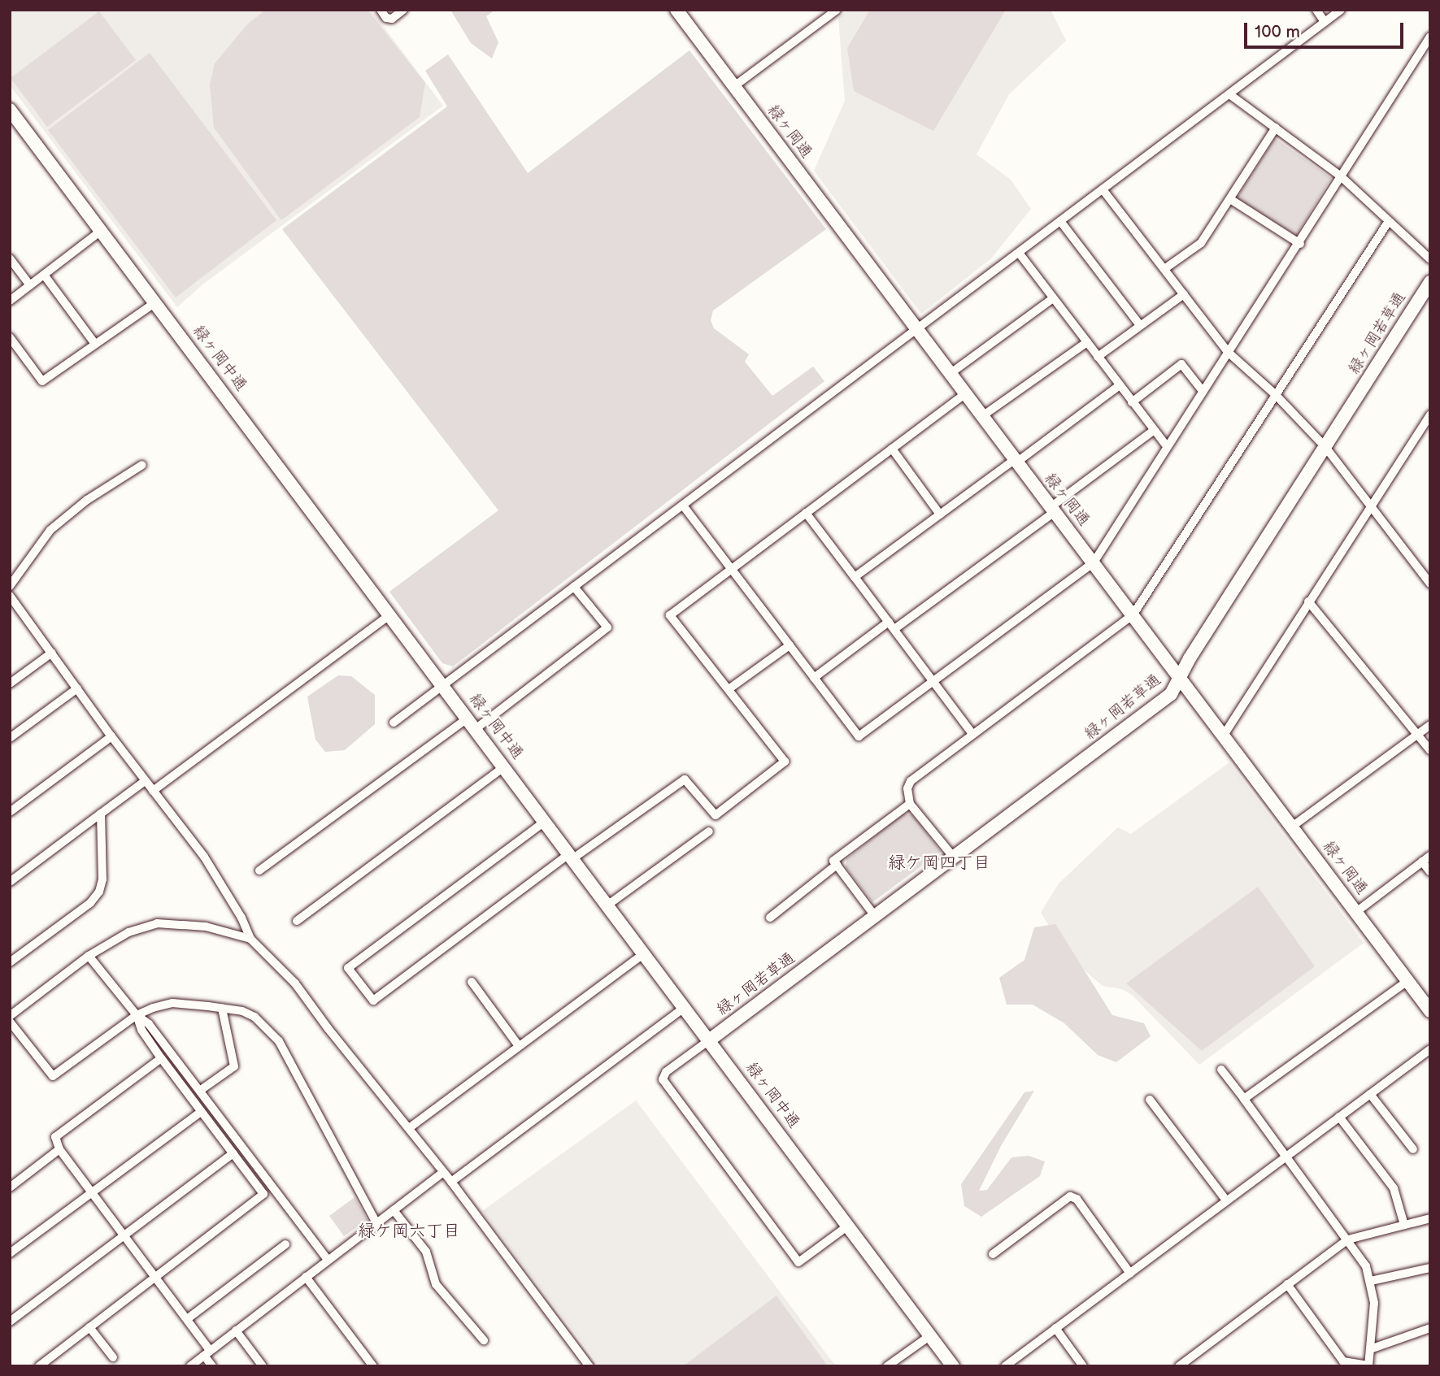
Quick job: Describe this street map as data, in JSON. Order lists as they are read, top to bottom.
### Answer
{
  "streets": {
    "street": ["緑ヶ岡通", "緑ヶ岡若草通", "緑ヶ岡中通"]
  },
  "crossings": [
    ["緑ヶ岡通", "緑ヶ岡若草通"],
    ["緑ヶ岡若草通", "緑ヶ岡中通"]
  ],
  "districts": ["緑ケ岡四丁目", "緑ケ岡六丁目"],
  "scale_bar": "100 m"
}
